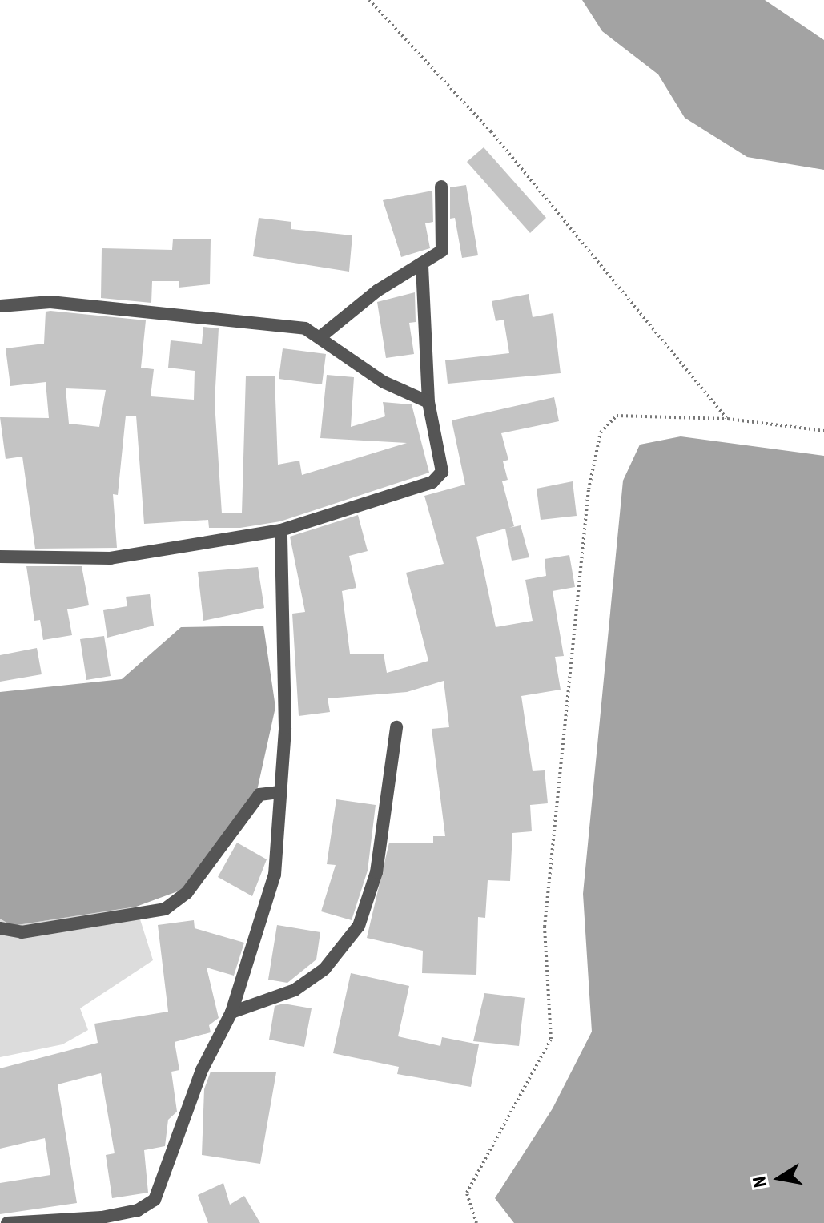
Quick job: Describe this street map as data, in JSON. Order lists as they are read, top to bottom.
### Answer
{
  "north": "left"
}
